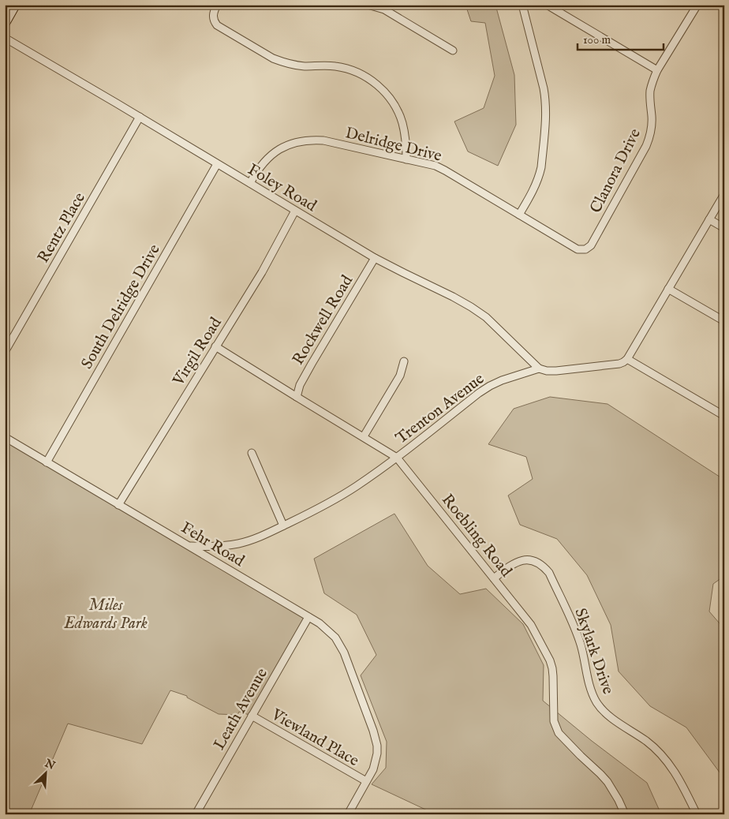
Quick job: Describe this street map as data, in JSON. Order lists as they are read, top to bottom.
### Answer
{
  "streets": {
    "street": [
      "Delridge Drive",
      "Clanora Drive",
      "Foley Road",
      "Rentz Place",
      "South Delridge Drive",
      "Rockwell Road",
      "Virgil Road",
      "Trenton Avenue",
      "Roebling Road",
      "Fehr Road",
      "Skylark Drive",
      "Leath Avenue",
      "Viewland Place"
    ]
  },
  "crossings": [
    ["Delridge Drive", "Clanora Drive"],
    ["Delridge Drive", "Foley Road"],
    ["Foley Road", "Rentz Place"],
    ["Foley Road", "South Delridge Drive"],
    ["Foley Road", "Rockwell Road"],
    ["Foley Road", "Virgil Road"],
    ["Foley Road", "Trenton Avenue"],
    ["South Delridge Drive", "Fehr Road"],
    ["Rockwell Road", "Roebling Road"],
    ["Virgil Road", "Roebling Road"],
    ["Virgil Road", "Fehr Road"],
    ["Trenton Avenue", "Roebling Road"],
    ["Trenton Avenue", "Fehr Road"],
    ["Roebling Road", "Skylark Drive"],
    ["Fehr Road", "Leath Avenue"],
    ["Fehr Road", "Viewland Place"],
    ["Leath Avenue", "Viewland Place"]
  ],
  "parks": ["Miles Edwards Park"],
  "scale_bar": "100 m",
  "north": "top right"
}
